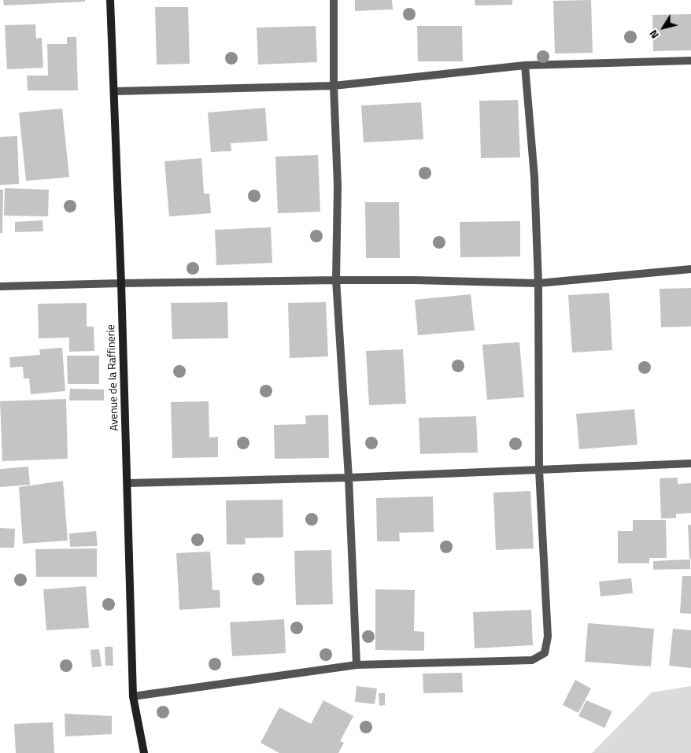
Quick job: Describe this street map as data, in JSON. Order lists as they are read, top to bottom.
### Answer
{
  "streets": {
    "street": ["Avenue de la Raffinerie"]
  },
  "north": "bottom left"
}
